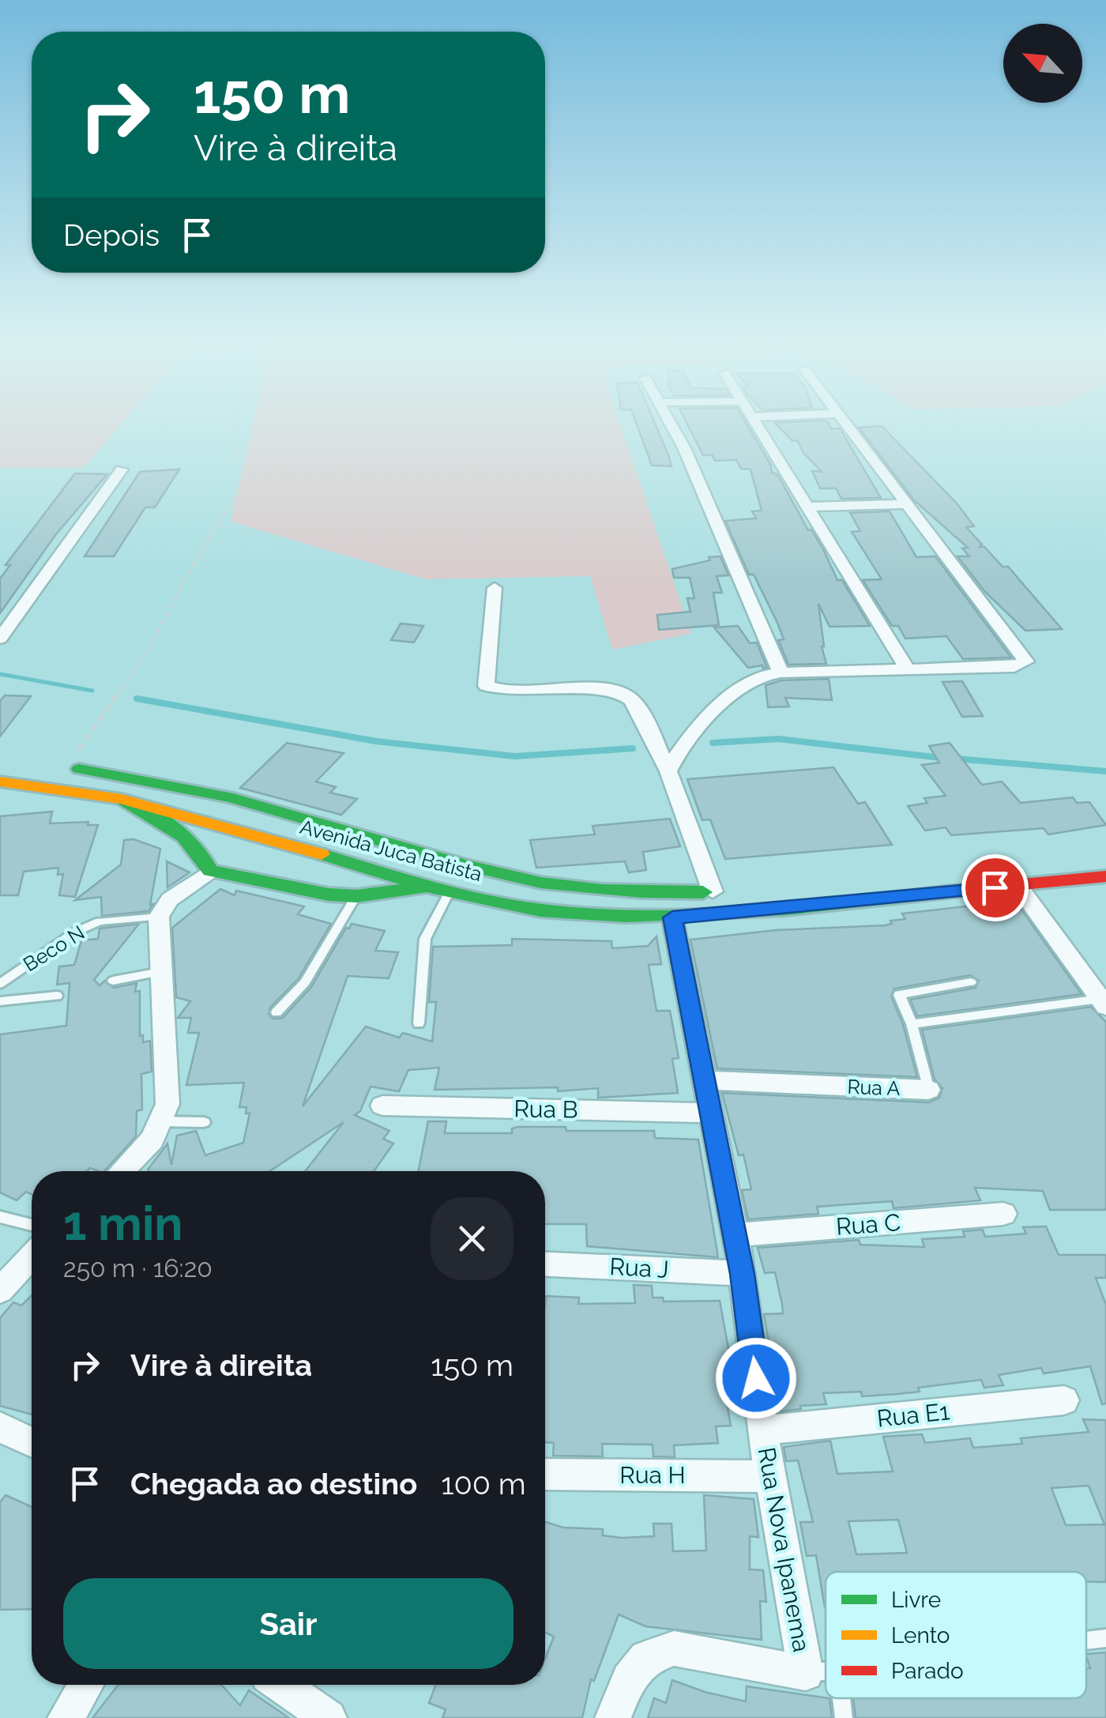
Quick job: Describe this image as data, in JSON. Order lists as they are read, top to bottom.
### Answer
{
  "streets": {
    "main road": ["Avenida Juca Batista"],
    "street": [
      "Rua A",
      "Rua B",
      "Rua C",
      "Rua J",
      "Rua E1",
      "Rua H",
      "Rua Nova Ipanema"
    ],
    "lane": ["Beco N"]
  },
  "crossings": [
    ["Avenida Juca Batista", "Rua Nova Ipanema"],
    ["Rua A", "Rua Nova Ipanema"],
    ["Rua B", "Rua Nova Ipanema"],
    ["Rua C", "Rua Nova Ipanema"],
    ["Rua J", "Rua Nova Ipanema"],
    ["Rua E1", "Rua Nova Ipanema"],
    ["Rua H", "Rua Nova Ipanema"]
  ],
  "legend": ["Livre", "Lento", "Parado"],
  "north": "top left",
  "page": {
    "turn": ["150 m", "Vire à direita"],
    "then": "Depois",
    "heading": ["1 min", "250 m · 16:20"],
    "list": [
      {
        "name": "Vire à direita",
        "value": "150 m"
      },
      {
        "name": "Chegada ao destino",
        "value": "100 m"
      }
    ],
    "buttons": "Sair"
  }
}
